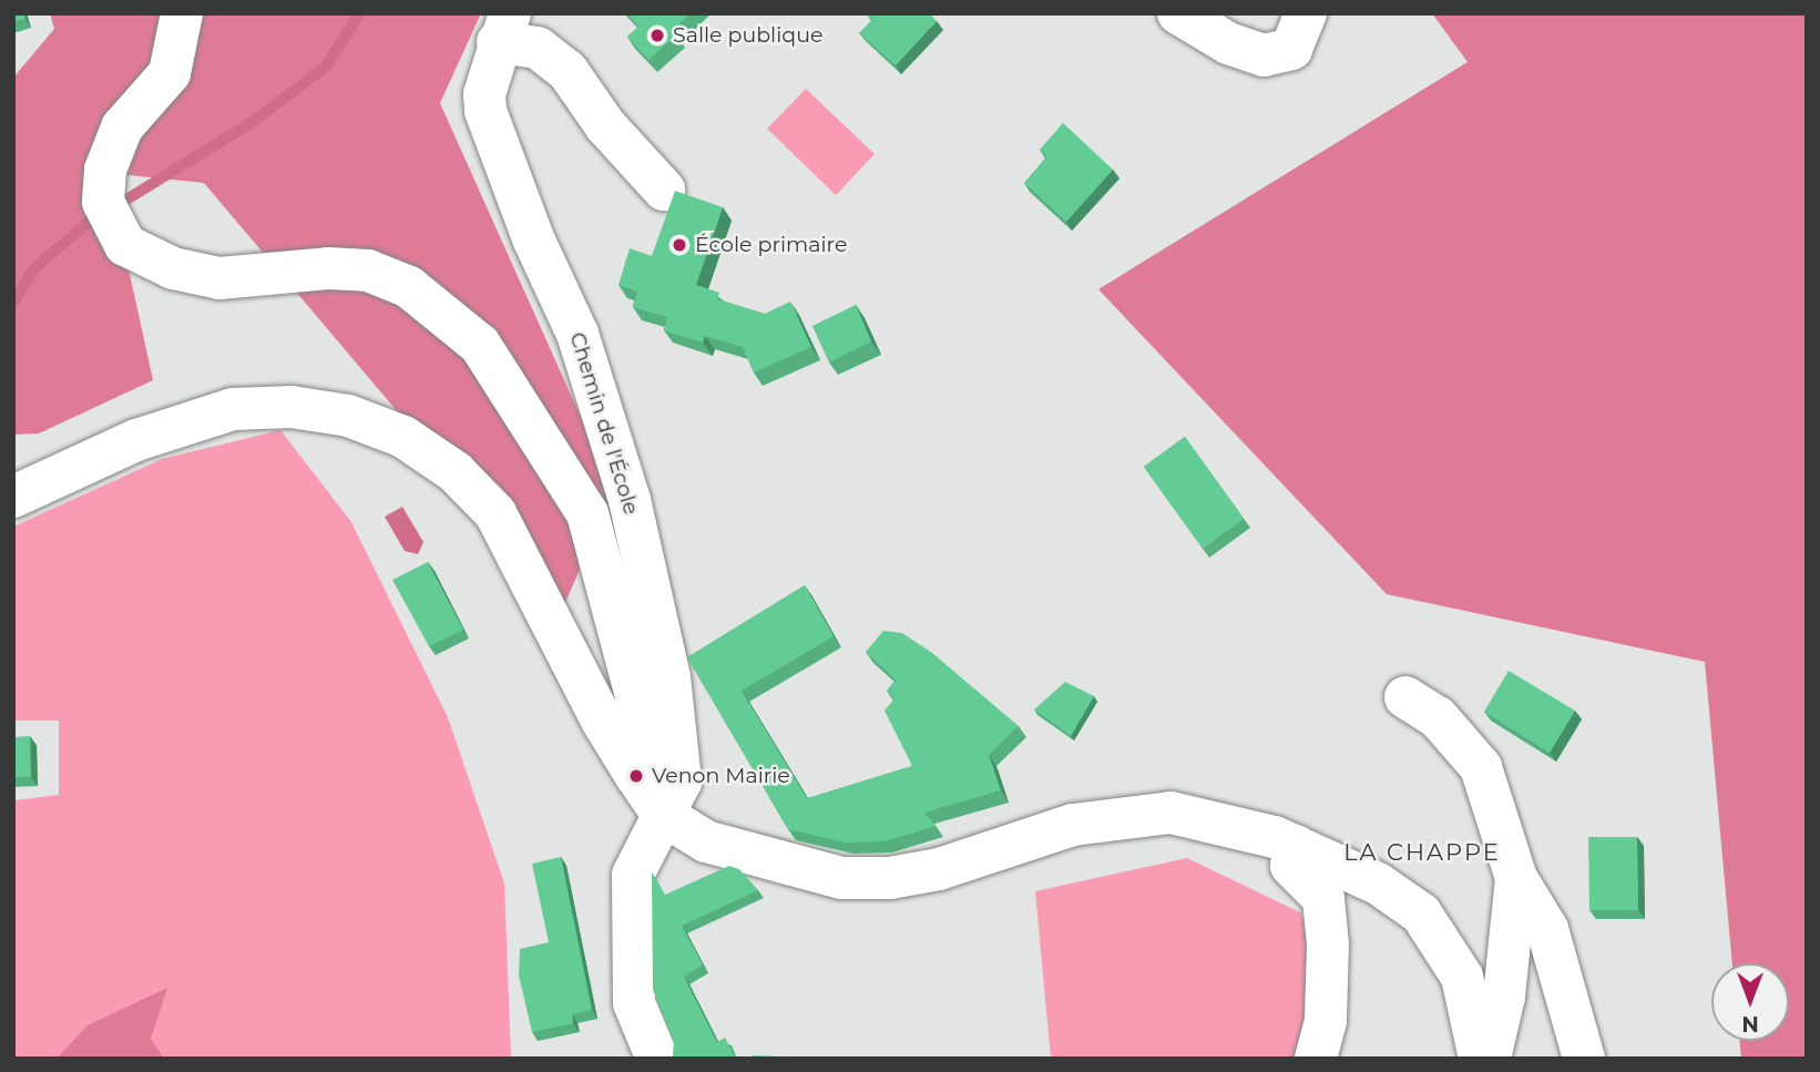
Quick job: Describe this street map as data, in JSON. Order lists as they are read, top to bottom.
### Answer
{
  "streets": {
    "street": ["Chemin de l'École"]
  },
  "districts": ["LA CHAPPE"],
  "places": ["Salle publique", "École primaire", "Venon Mairie"],
  "north": "bottom"
}
